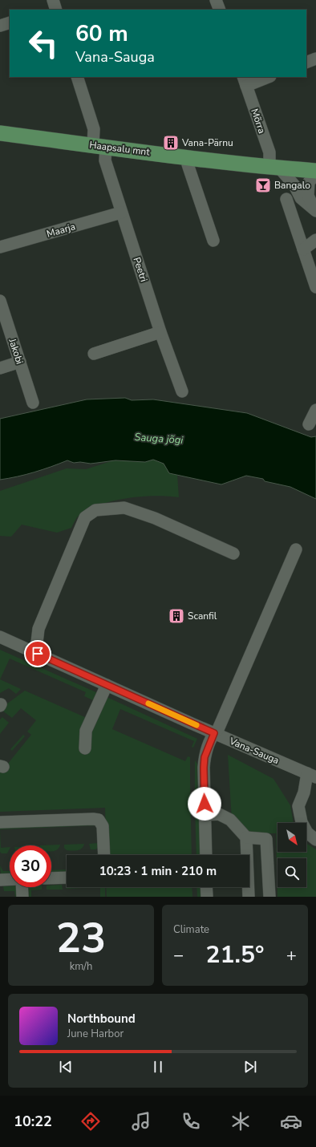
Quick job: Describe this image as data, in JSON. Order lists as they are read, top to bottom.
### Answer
{
  "streets": {
    "main road": ["Haapsalu mnt"],
    "street": [
      "Mõrra",
      "Maarja",
      "Peetri",
      "Jakobi",
      "Vana-Sauga"
    ]
  },
  "crossings": [
    ["Mõrra", "Haapsalu mnt"],
    ["Haapsalu mnt", "Peetri"],
    ["Maarja", "Peetri"]
  ],
  "water": ["Sauga jõgi"],
  "places": {
    "building": ["Vana-Pärnu", "Scanfil"],
    "bar": ["Bangalo"]
  },
  "north": "bottom right",
  "page": {
    "turn": ["60 m", "Vana-Sauga"],
    "limit": "30",
    "trip": "10:23 · 1 min · 210 m",
    "tile": [
      ["23", "km/h"],
      "Climate"
    ],
    "heat": ["−", "21.5°", "+"],
    "song": ["Northbound", "June Harbor"],
    "tabs": "10:22"
  }
}
